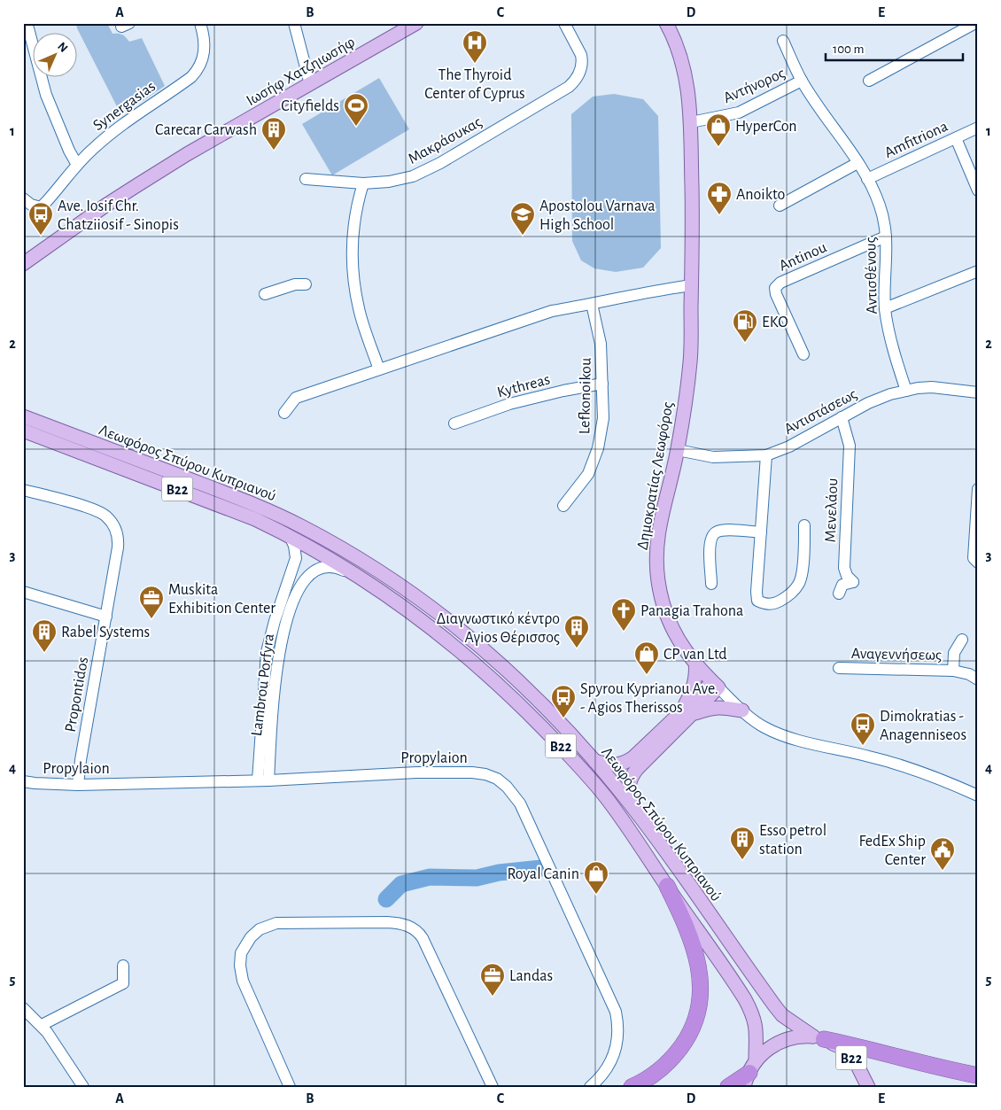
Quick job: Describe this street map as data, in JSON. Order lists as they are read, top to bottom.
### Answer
{
  "streets": {
    "main road": [
      "Ιωσήφ Χατζηιωσήφ",
      "Λεωφόρος Σπύρου Κυπριανού",
      "Δημοκρατίας Λεωφόρος",
      "B22"
    ],
    "street": [
      "Αντήνορος",
      "Synergasias",
      "Amfitriona",
      "Μακράσυκας",
      "Antinou",
      "Αντισθένους",
      "Kythreas",
      "Lefkonoikou",
      "Αντιστάσεως",
      "Μενελάου",
      "Αναγεννήσεως",
      "Lambrou Porfyra",
      "Propontidos",
      "Propylaion"
    ]
  },
  "crossings": [
    ["Αντήνορος", "Αντισθένους"],
    ["Αντήνορος", "Δημοκρατίας Λεωφόρος"],
    ["Amfitriona", "Αντισθένους"],
    ["Antinou", "Αντισθένους"],
    ["Αντισθένους", "Αντιστάσεως"],
    ["Kythreas", "Lefkonoikou"],
    ["Αντιστάσεως", "Δημοκρατίας Λεωφόρος"],
    ["Αντιστάσεως", "Μενελάου"],
    ["Λεωφόρος Σπύρου Κυπριανού", "B22"],
    ["Λεωφόρος Σπύρου Κυπριανού", "Lambrou Porfyra"],
    ["Lambrou Porfyra", "Propylaion"],
    ["Propontidos", "Propylaion"]
  ],
  "places": {
    "hospital": ["The Thyroid Center of Cyprus"],
    "sports": ["Cityfields"],
    "shop": ["HyperCon", "CP van Ltd", "Royal Canin"],
    "building": [
      "Carecar Carwash",
      "Διαγνωστικό κέντρο Αγios Θέρισσος",
      "Rabel Systems",
      "Esso petrol station"
    ],
    "pharmacy": ["Anoikto"],
    "bus stop": ["Ave. Iosif Chr. Chatziiosif - Sinopis", "Spyrou Kyprianou Ave. - Agios Therissos", "Dimokratias - Anagenniseos"],
    "school or university": ["Apostolou Varnava High School"],
    "fuel station": ["EKO"],
    "office": ["Muskita Exhibition Center", "Landas"],
    "church": ["Panagia Trahona"],
    "public building": ["FedEx Ship Center"]
  },
  "scale_bar": "100 m",
  "north": "top right",
  "grid": {
    "columns": [
      "A",
      "B",
      "C",
      "D",
      "E"
    ],
    "rows": [
      "1",
      "2",
      "3",
      "4",
      "5"
    ]
  }
}
